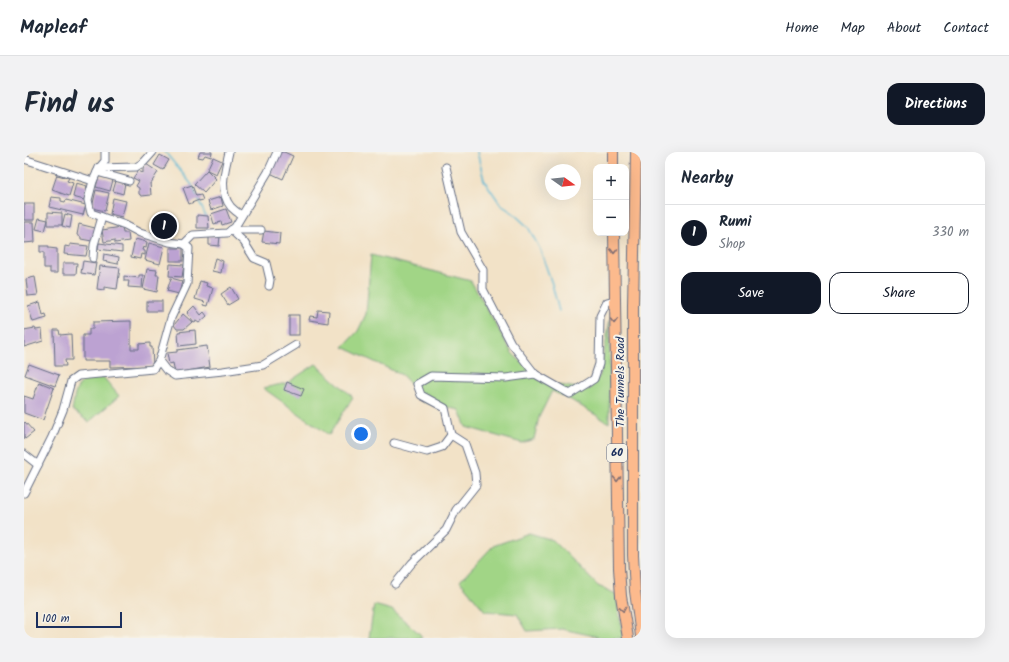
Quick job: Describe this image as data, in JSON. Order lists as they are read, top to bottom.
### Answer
{
  "streets": {
    "highway": ["The Tunnels Road", "60"]
  },
  "scale_bar": "100 m",
  "north": "right",
  "page": {
    "header": "Mapleaf",
    "nav": [
      "Home",
      "Map",
      "About",
      "Contact"
    ],
    "title": "Find us",
    "buttons": [
      "Directions",
      ["Save", "Share"]
    ],
    "heading": "Nearby",
    "map_buttons": ["+", "−"],
    "list": [
      {
        "mark": "1",
        "name": "Rumi",
        "note": "Shop",
        "value": "330 m"
      }
    ],
    "pins": "1",
    "scale": "100 m"
  }
}
